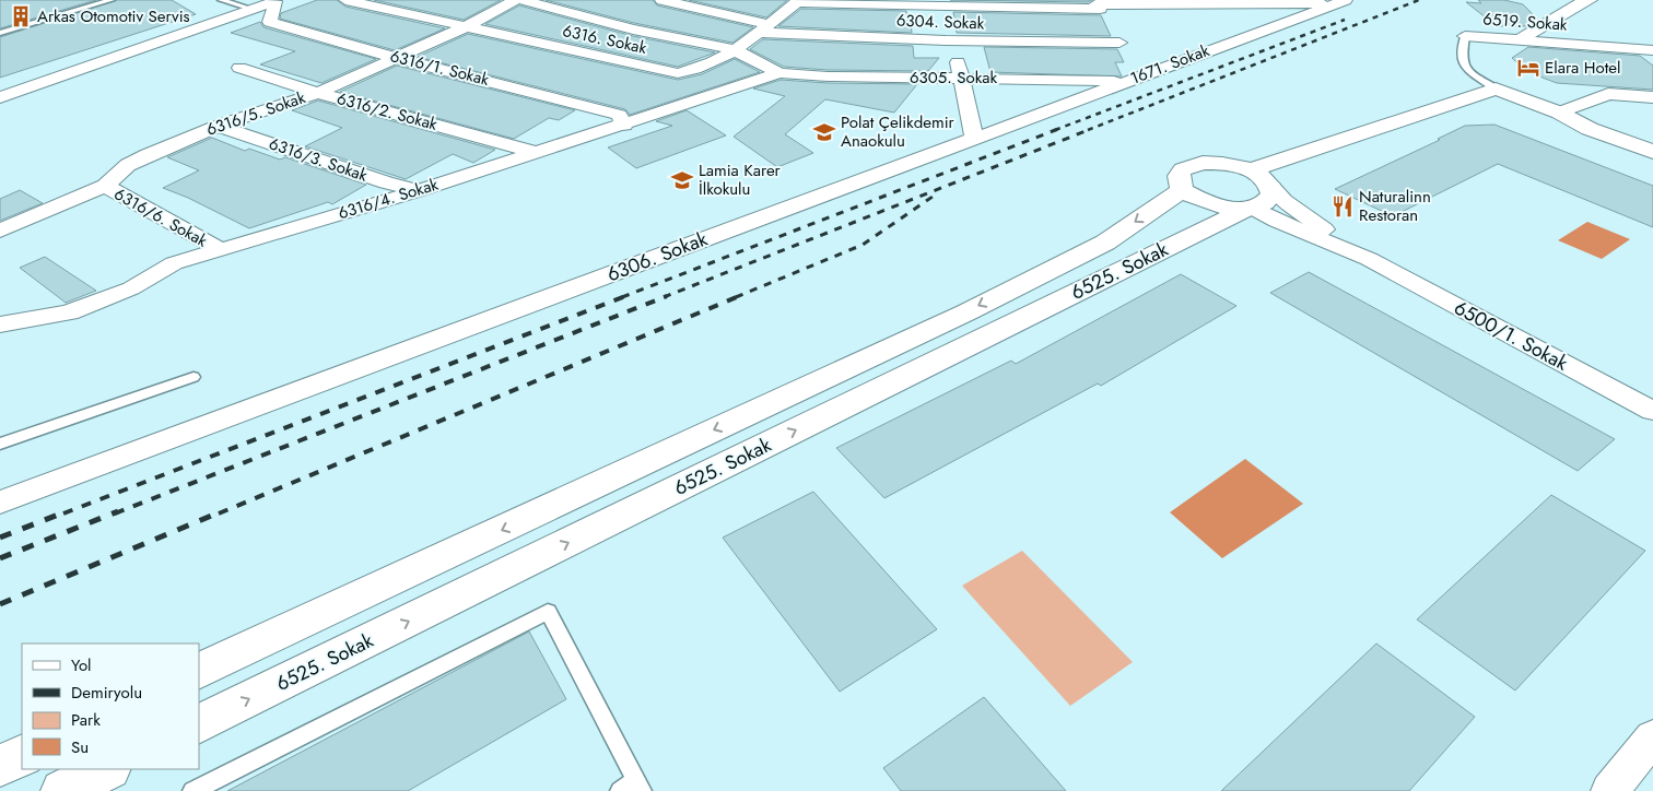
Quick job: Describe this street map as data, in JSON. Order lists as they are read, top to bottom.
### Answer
{
  "streets": {
    "street": [
      "6304. Sokak",
      "6519. Sokak",
      "6316. Sokak",
      "1671. Sokak",
      "6316/1. Sokak",
      "6305. Sokak",
      "6316/2. Sokak",
      "6316/5. Sokak",
      "6316/3. Sokak",
      "6316/4. Sokak",
      "6316/6. Sokak",
      "6306. Sokak",
      "6525. Sokak",
      "6500/1. Sokak"
    ]
  },
  "crossings": [
    ["6304. Sokak", "6316. Sokak"],
    ["6316. Sokak", "6316/5. Sokak"],
    ["1671. Sokak", "6305. Sokak"],
    ["1671. Sokak", "6306. Sokak"],
    ["6316/1. Sokak", "6316/5. Sokak"],
    ["6316/1. Sokak", "6316/4. Sokak"],
    ["6305. Sokak", "6316/4. Sokak"],
    ["6316/2. Sokak", "6316/5. Sokak"],
    ["6316/2. Sokak", "6316/4. Sokak"],
    ["6316/5. Sokak", "6316/3. Sokak"],
    ["6316/5. Sokak", "6316/6. Sokak"],
    ["6316/3. Sokak", "6316/4. Sokak"],
    ["6316/4. Sokak", "6316/6. Sokak"]
  ],
  "places": {
    "building": ["Arkas Otomotiv Servis"],
    "hotel": ["Elara Hotel"],
    "school or university": ["Polat Çelikdemir Anaokulu", "Lamia Karer İlkokulu"],
    "restaurant": ["Naturalinn Restoran"]
  },
  "legend": [
    "Yol",
    "Demiryolu",
    "Park",
    "Su"
  ]
}
